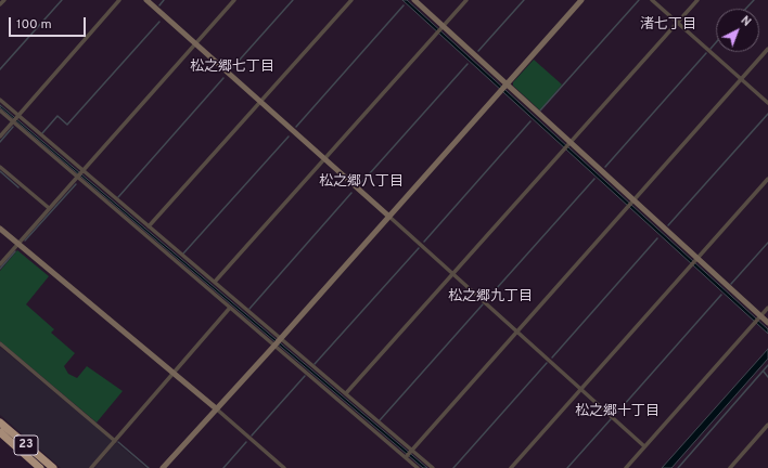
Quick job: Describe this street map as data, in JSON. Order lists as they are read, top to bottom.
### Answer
{
  "streets": {
    "highway": ["23"]
  },
  "districts": [
    "渚七丁目",
    "松之郷七丁目",
    "松之郷八丁目",
    "松之郷九丁目",
    "松之郷十丁目"
  ],
  "scale_bar": "100 m",
  "north": "top right"
}
